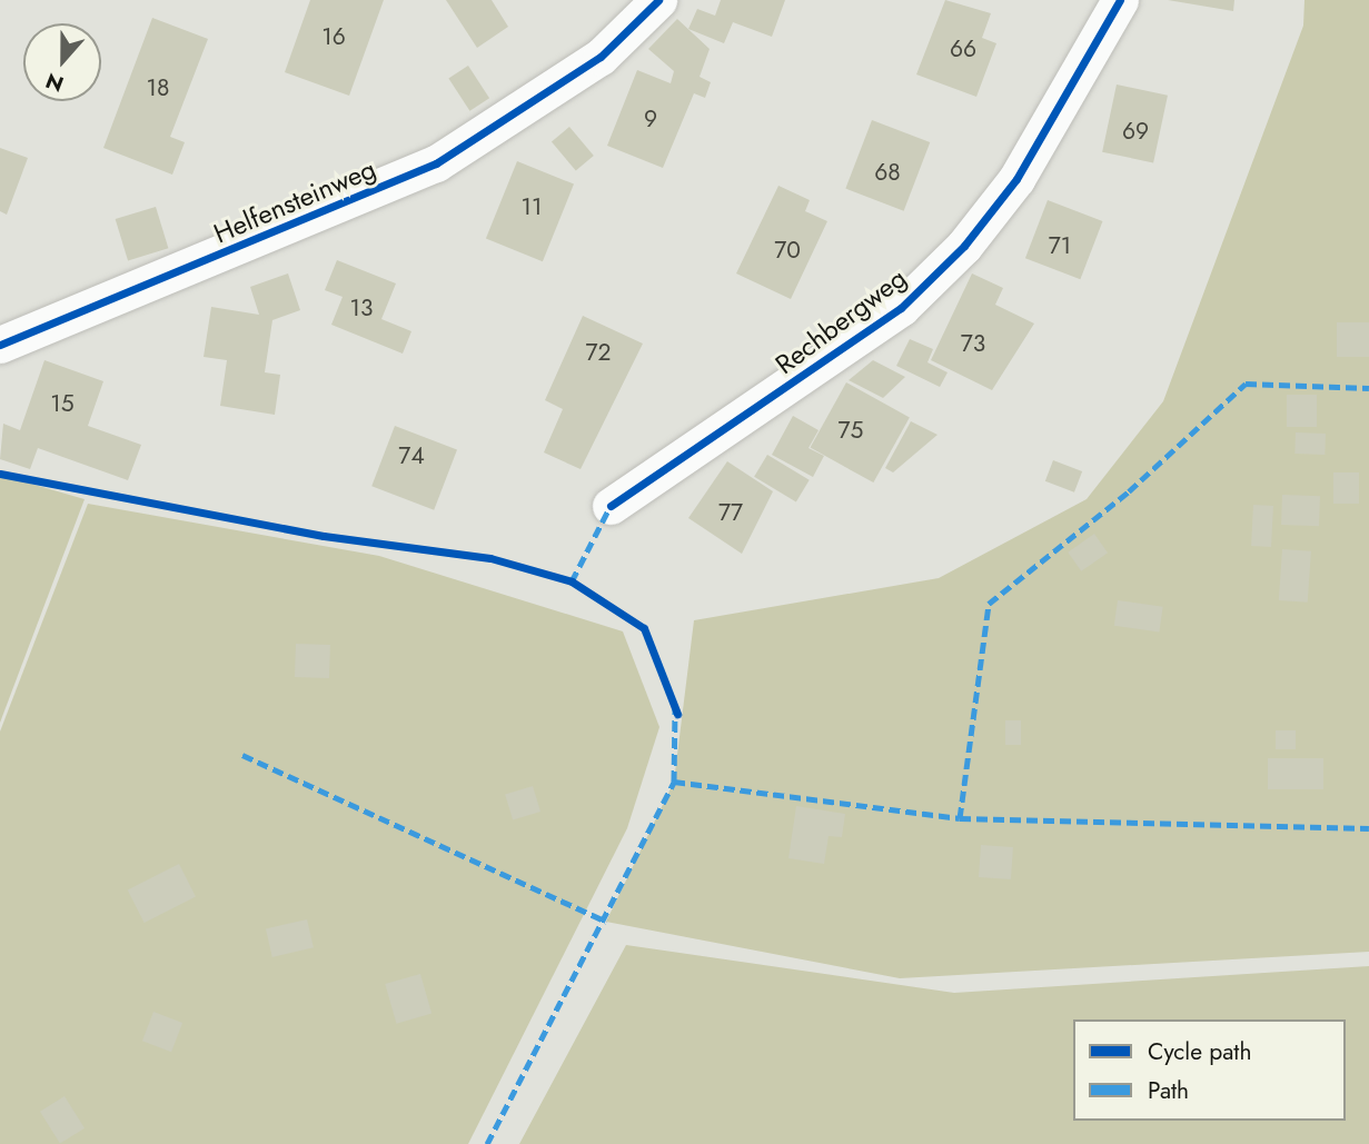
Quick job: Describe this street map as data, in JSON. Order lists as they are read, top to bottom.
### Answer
{
  "streets": {
    "street": ["Helfensteinweg", "Rechbergweg"]
  },
  "house_numbers": [
    "16",
    "66",
    "18",
    "9",
    "69",
    "68",
    "11",
    "71",
    "70",
    "13",
    "73",
    "72",
    "15",
    "75",
    "74",
    "77"
  ],
  "legend": ["Cycle path", "Path"],
  "north": "bottom"
}
